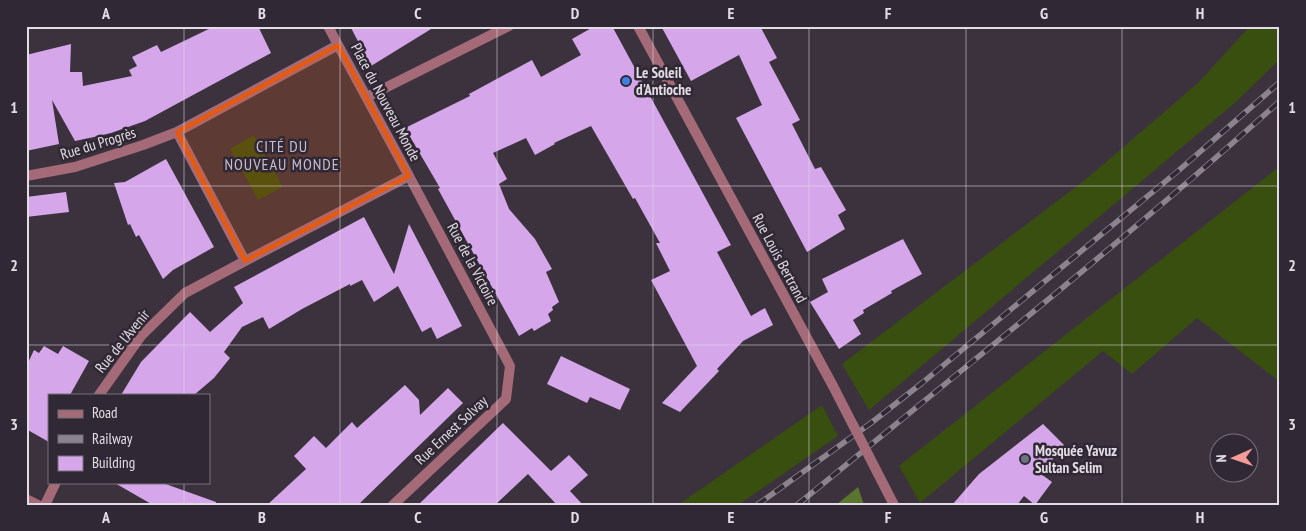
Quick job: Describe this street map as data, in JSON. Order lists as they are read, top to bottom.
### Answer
{
  "streets": {
    "street": [
      "Place du Nouveau Monde",
      "Rue du Progrès",
      "Rue Louis Bertrand",
      "Rue de la Victoire",
      "Rue de l'Avenir",
      "Rue Ernest Solvay"
    ]
  },
  "crossings": [
    ["Place du Nouveau Monde", "Rue du Progrès"],
    ["Place du Nouveau Monde", "Rue de la Victoire"],
    ["Place du Nouveau Monde", "Rue de l'Avenir"],
    ["Rue de la Victoire", "Rue Ernest Solvay"]
  ],
  "districts": ["CITÉ DU NOUVEAU MONDE"],
  "places": ["Le Soleil d'Antioche", "Mosquée Yavuz Sultan Selim"],
  "legend": ["Road", "Railway", "Building"],
  "north": "left",
  "grid": {
    "columns": [
      "A",
      "B",
      "C",
      "D",
      "E",
      "F",
      "G",
      "H"
    ],
    "rows": ["1", "2", "3"]
  }
}
